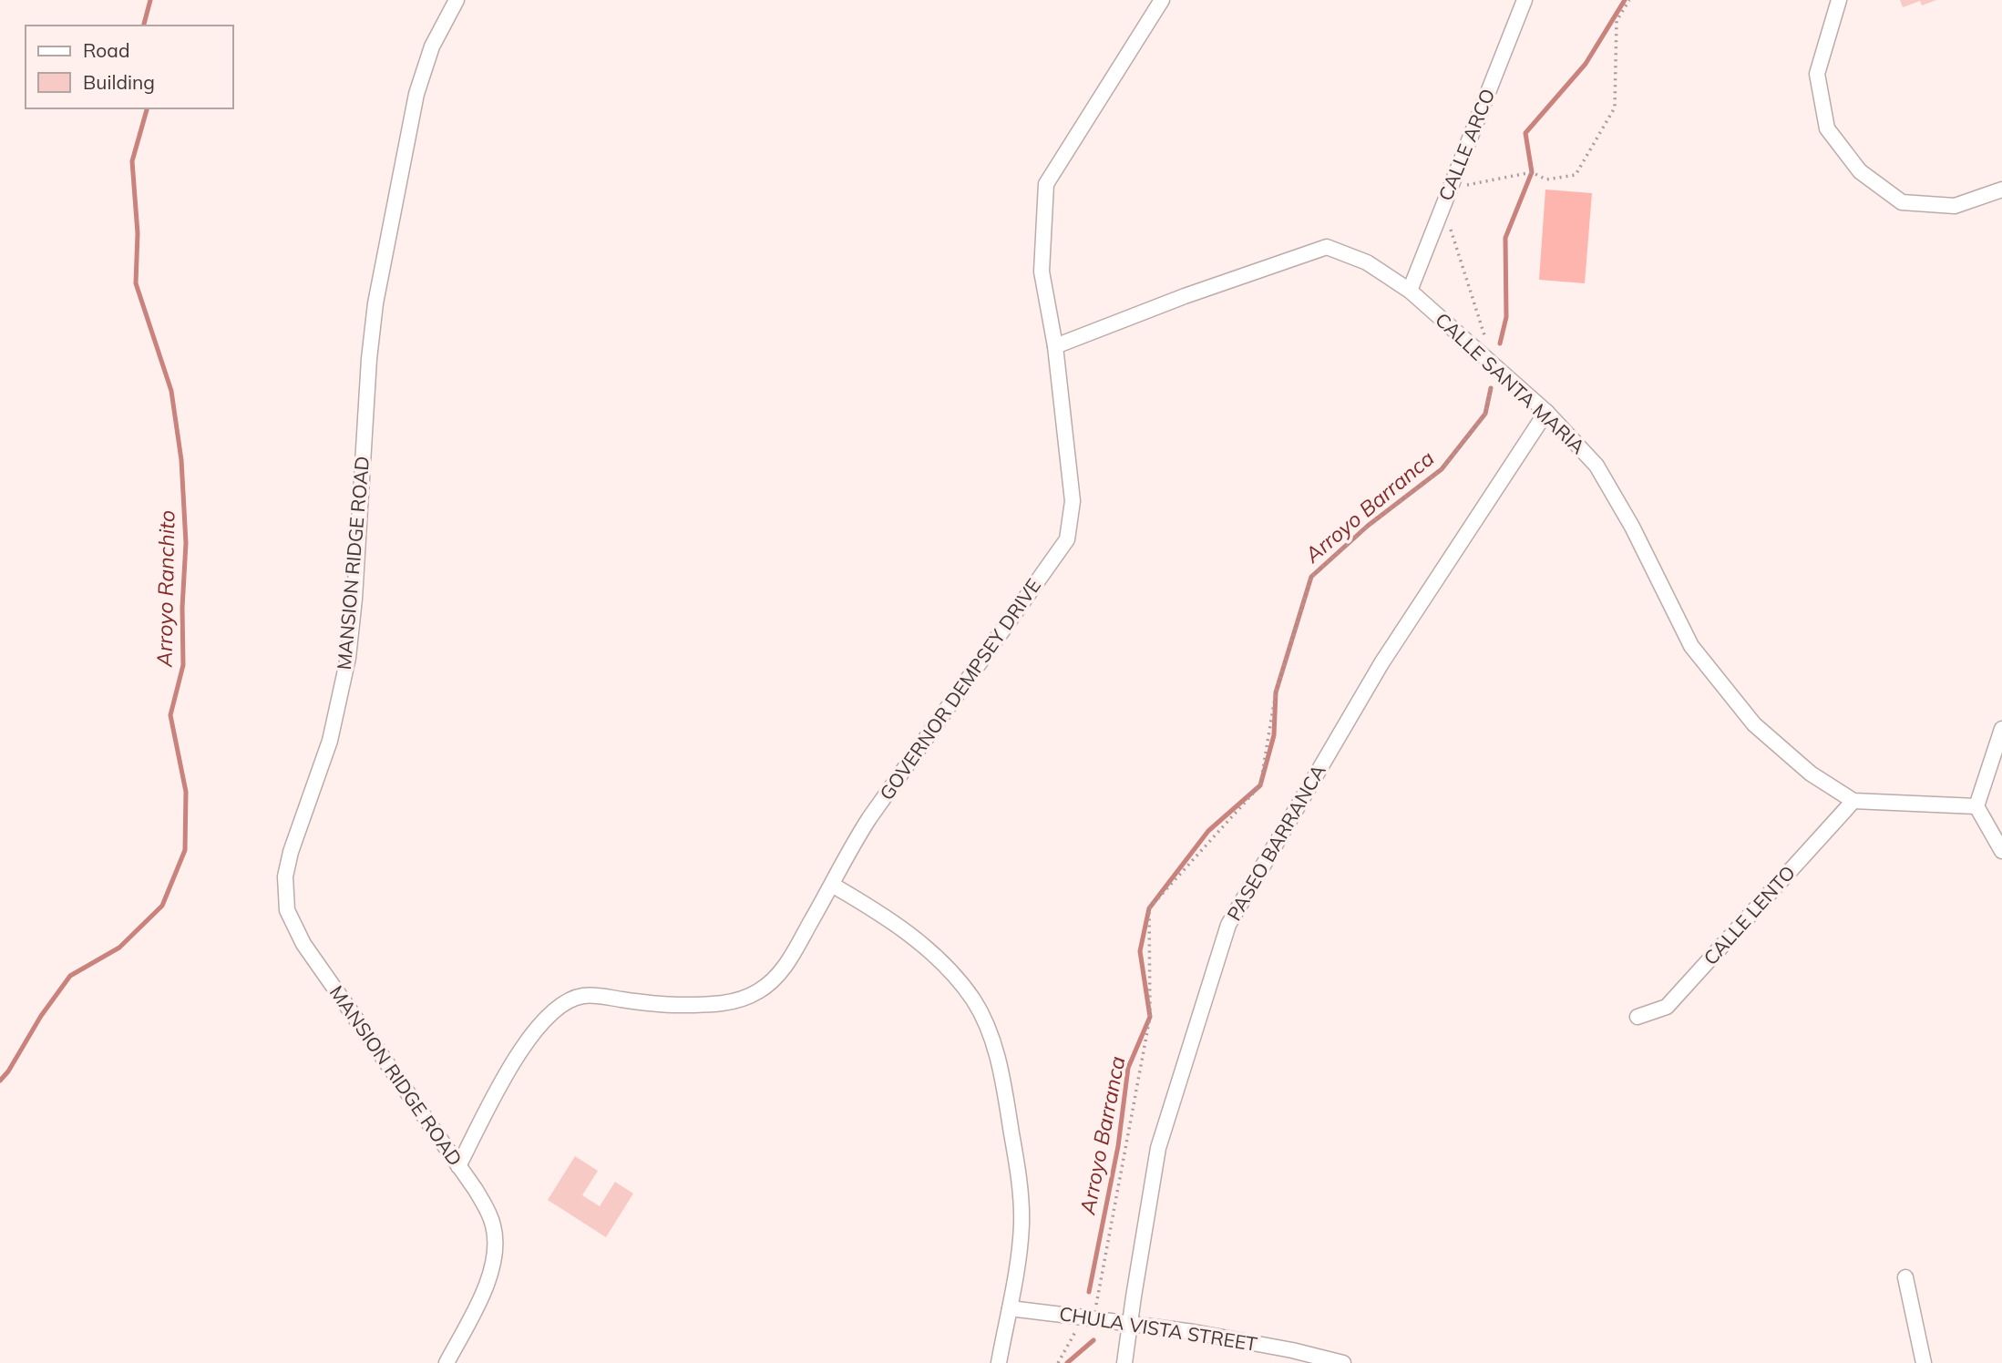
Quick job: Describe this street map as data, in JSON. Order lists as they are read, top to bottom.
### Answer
{
  "streets": {
    "street": [
      "CALLE ARCO",
      "CALLE SANTA MARIA",
      "MANSION RIDGE ROAD",
      "GOVERNOR DEMPSEY DRIVE",
      "PASEO BARRANCA",
      "CALLE LENTO",
      "CHULA VISTA STREET"
    ]
  },
  "crossings": [
    ["CALLE ARCO", "CALLE SANTA MARIA"],
    ["CALLE SANTA MARIA", "GOVERNOR DEMPSEY DRIVE"],
    ["CALLE SANTA MARIA", "PASEO BARRANCA"],
    ["CALLE SANTA MARIA", "CALLE LENTO"],
    ["MANSION RIDGE ROAD", "GOVERNOR DEMPSEY DRIVE"],
    ["PASEO BARRANCA", "CHULA VISTA STREET"]
  ],
  "water": ["Arroyo Barranca", "Arroyo Ranchito"],
  "legend": ["Road", "Building"]
}
